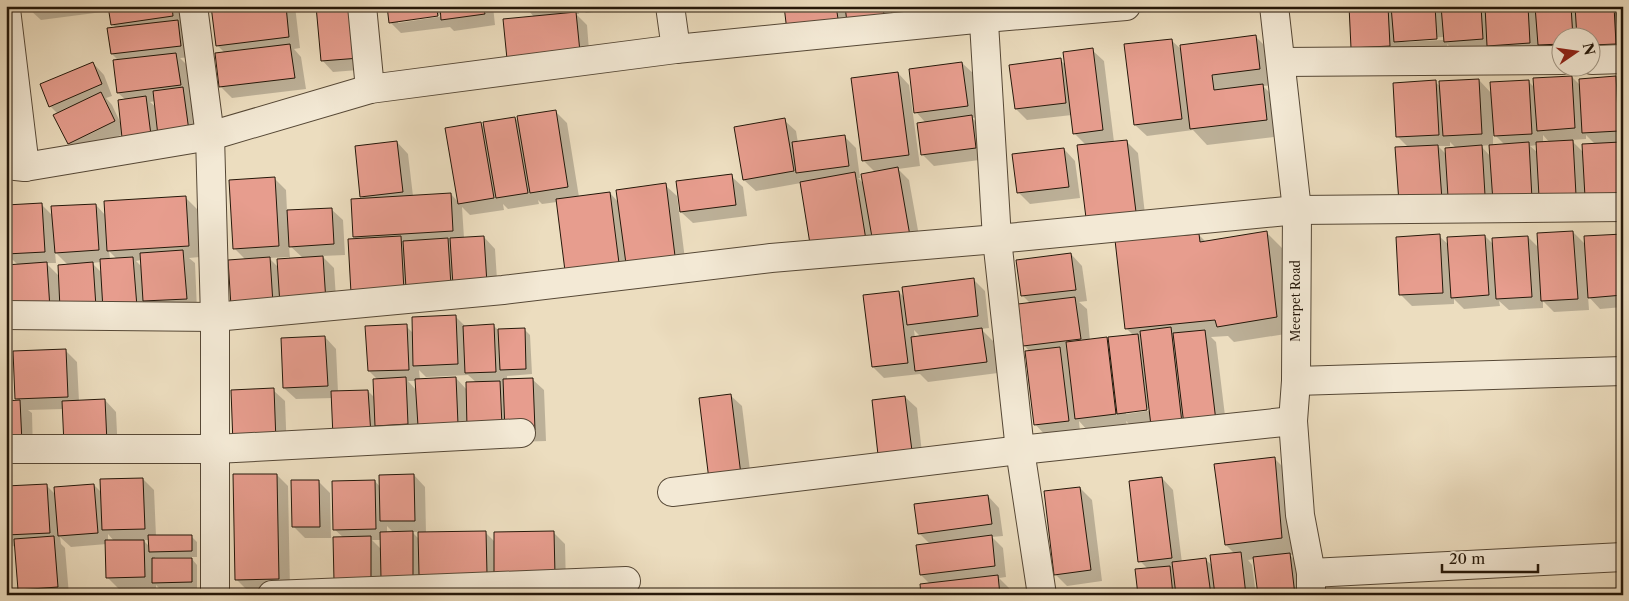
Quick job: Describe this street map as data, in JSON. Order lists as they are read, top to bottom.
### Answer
{
  "streets": {
    "street": ["Meerpet Road"]
  },
  "scale_bar": "20 m",
  "north": "right"
}
